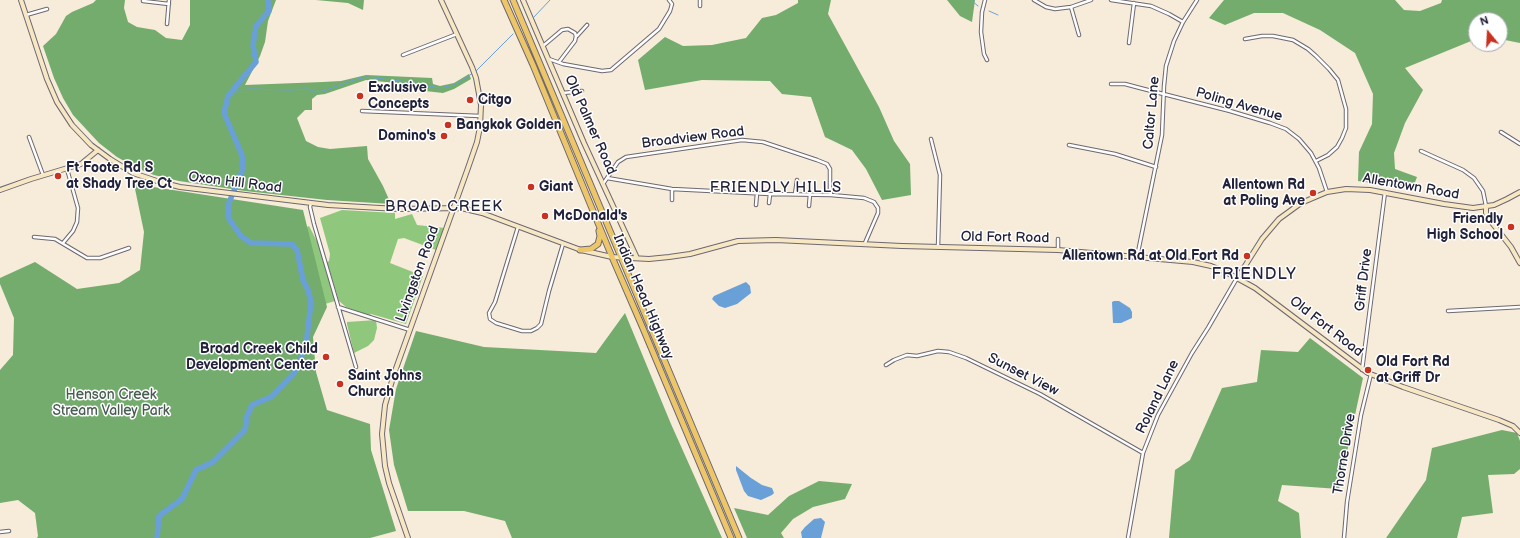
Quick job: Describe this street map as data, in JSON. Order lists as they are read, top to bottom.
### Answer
{
  "streets": {
    "highway": ["Indian Head Highway"],
    "main road": [
      "Old Palmer Road",
      "Oxon Hill Road",
      "Allentown Road",
      "Old Fort Road",
      "Livingston Road"
    ],
    "street": [
      "Poling Avenue",
      "Caltor Lane",
      "Broadview Road",
      "Griff Drive",
      "Sunset View",
      "Roland Lane",
      "Thorne Drive"
    ]
  },
  "crossings": [
    ["Poling Avenue", "Caltor Lane"],
    ["Poling Avenue", "Allentown Road"],
    ["Caltor Lane", "Old Fort Road"],
    ["Old Palmer Road", "Broadview Road"],
    ["Old Palmer Road", "Old Fort Road"],
    ["Oxon Hill Road", "Old Fort Road"],
    ["Oxon Hill Road", "Livingston Road"],
    ["Allentown Road", "Old Fort Road"],
    ["Allentown Road", "Griff Drive"],
    ["Allentown Road", "Roland Lane"],
    ["Old Fort Road", "Livingston Road"],
    ["Old Fort Road", "Griff Drive"],
    ["Old Fort Road", "Indian Head Highway"],
    ["Old Fort Road", "Roland Lane"],
    ["Old Fort Road", "Thorne Drive"],
    ["Sunset View", "Roland Lane"]
  ],
  "districts": ["FRIENDLY HILLS", "BROAD CREEK", "FRIENDLY"],
  "parks": ["Henson Creek Stream Valley Park"],
  "places": [
    "Exclusive Concepts",
    "Citgo",
    "Bangkok Golden",
    "Domino's",
    "Ft Foote Rd S at Shady Tree Ct",
    "Giant",
    "Allentown Rd at Poling Ave",
    "McDonald's",
    "Friendly High School",
    "Allentown Rd at Old Fort Rd",
    "Broad Creek Child Development Center",
    "Old Fort Rd at Griff Dr",
    "Saint Johns Church"
  ],
  "north": "top"
}
